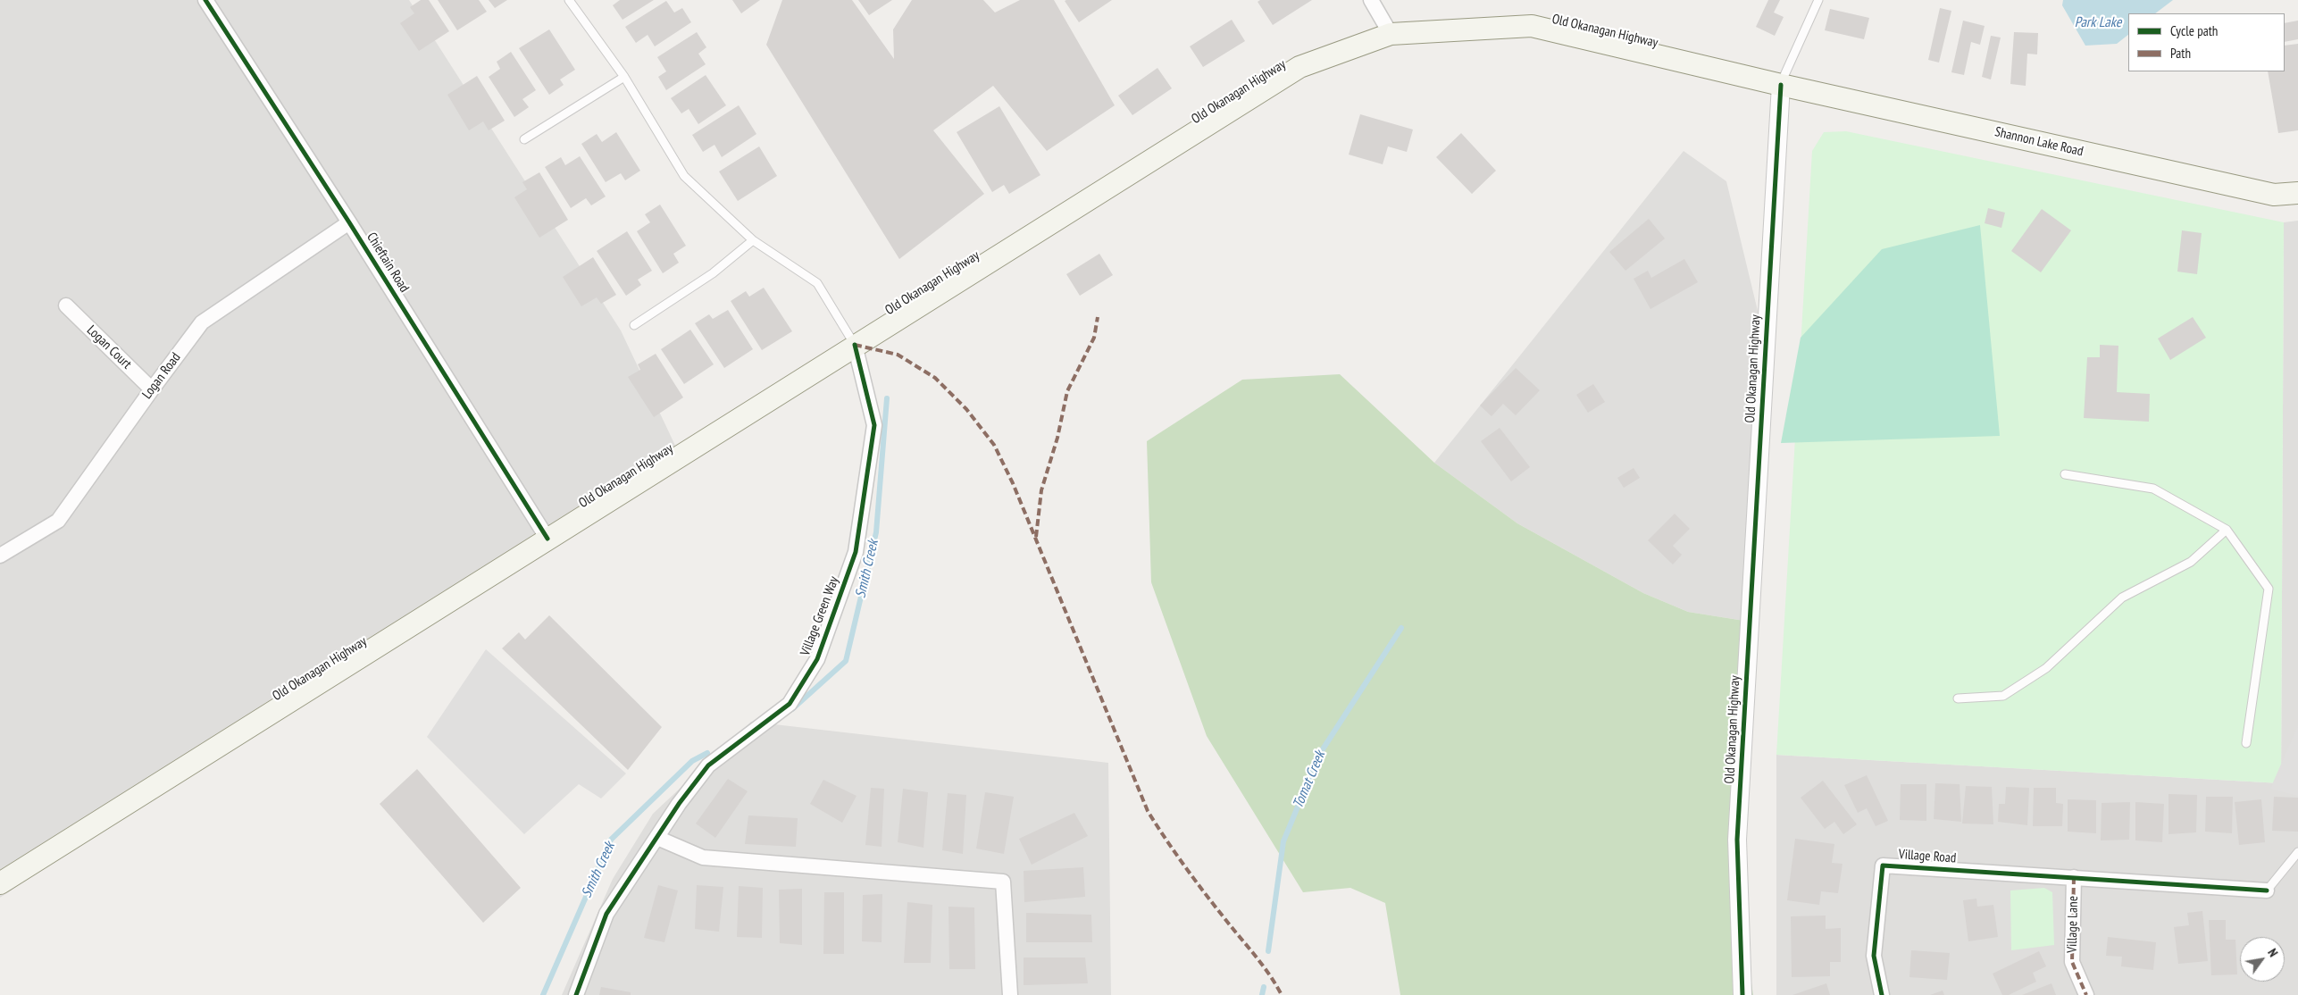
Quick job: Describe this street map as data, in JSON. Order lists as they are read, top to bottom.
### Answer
{
  "streets": {
    "main road": ["Old Okanagan Highway", "Shannon Lake Road"],
    "street": [
      "Chieftain Road",
      "Logan Court",
      "Logan Road",
      "Village Green Way",
      "Village Road",
      "Village Lane"
    ]
  },
  "crossings": [
    ["Old Okanagan Highway", "Shannon Lake Road"],
    ["Old Okanagan Highway", "Chieftain Road"],
    ["Old Okanagan Highway", "Village Green Way"],
    ["Chieftain Road", "Logan Road"],
    ["Logan Court", "Logan Road"],
    ["Village Road", "Village Lane"]
  ],
  "water": ["Park Lake", "Smith Creek", "Tomat Creek"],
  "legend": ["Cycle path", "Path"],
  "north": "top right"
}
